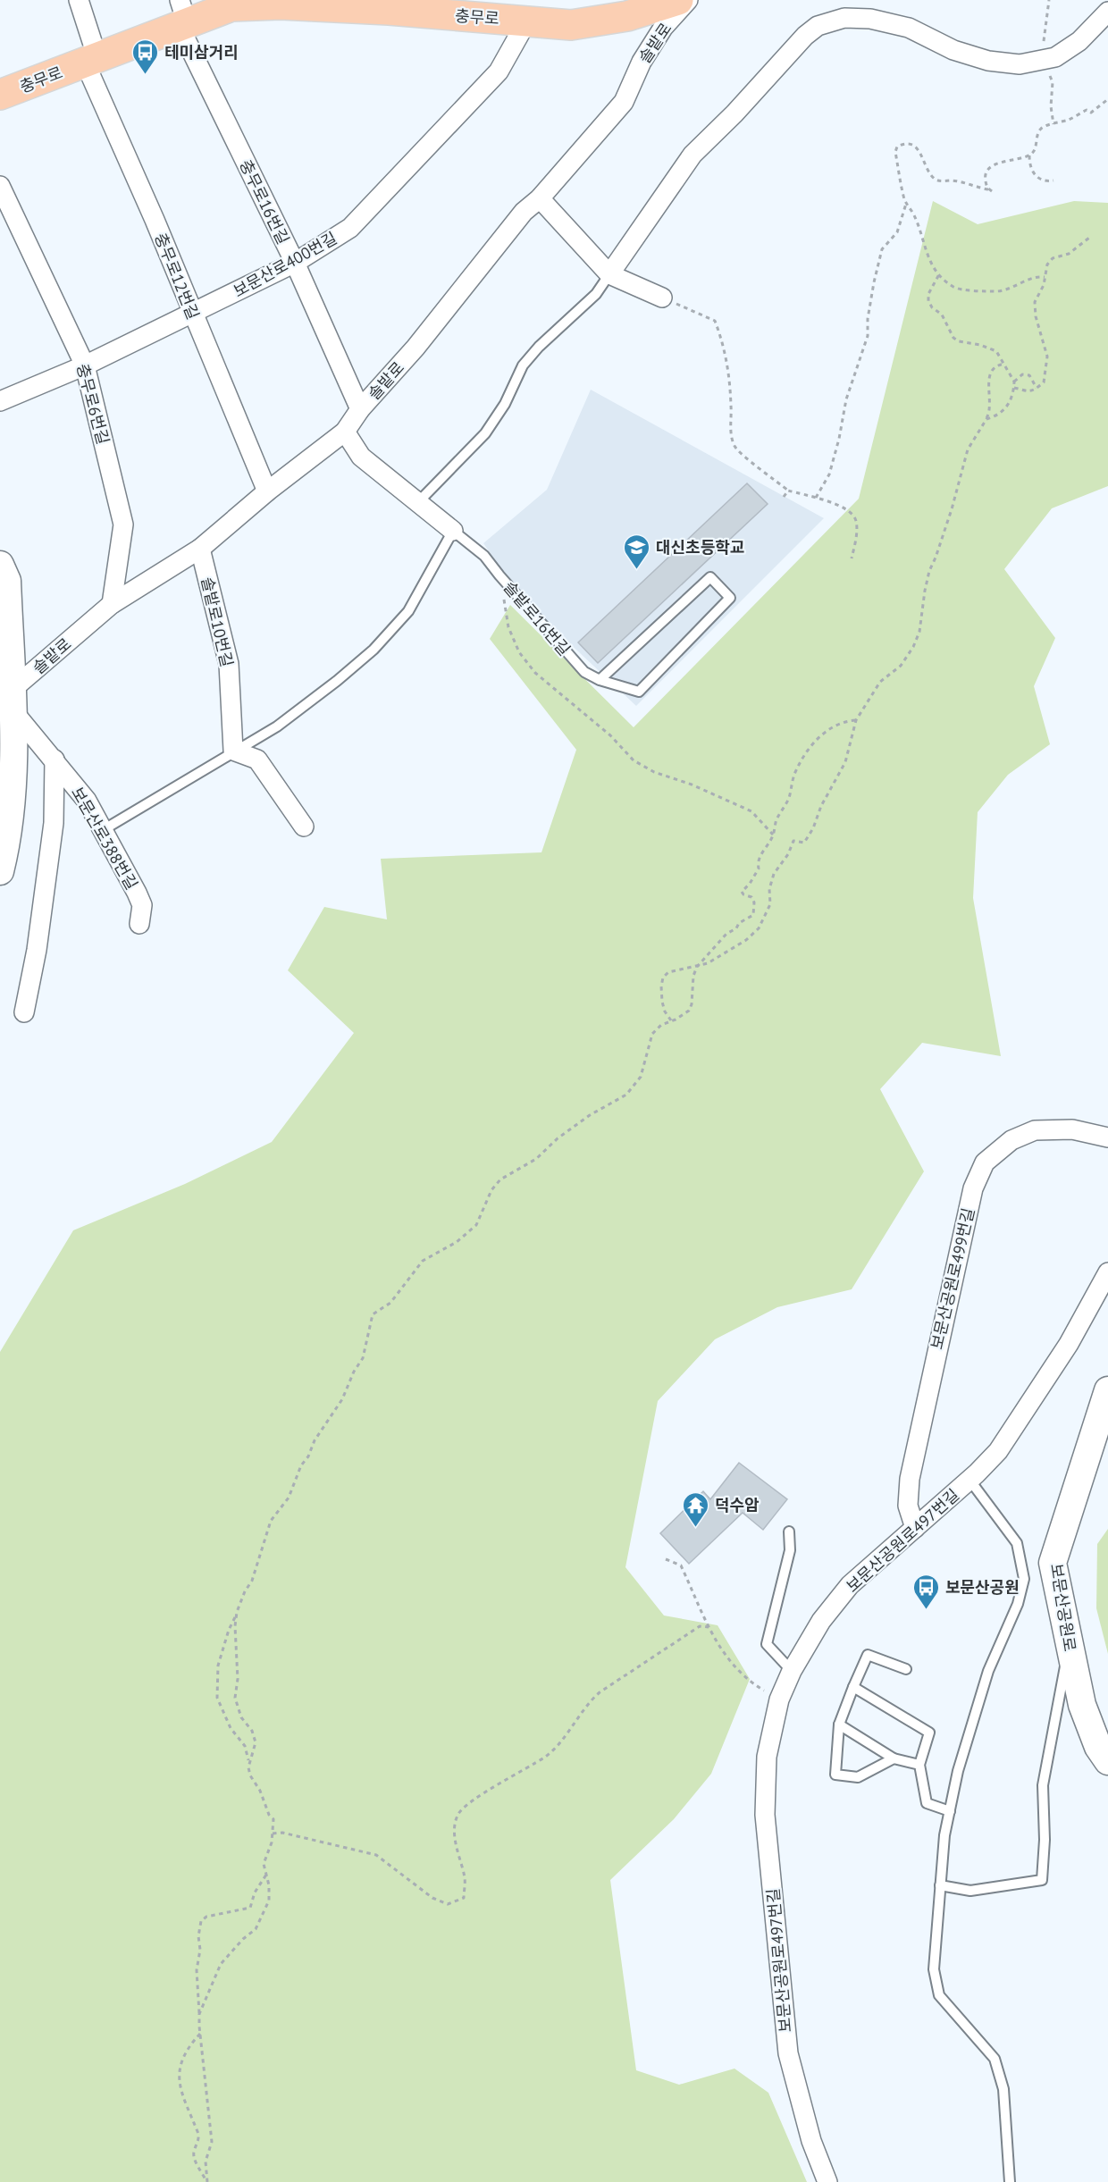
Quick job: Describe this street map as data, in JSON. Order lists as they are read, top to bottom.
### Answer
{
  "streets": {
    "main road": ["충무로", "보문산공원로"],
    "street": [
      "솔밭로",
      "충무로16번길",
      "보문산로400번길",
      "충무로12번길",
      "충무로6번길",
      "솔밭로16번길",
      "솔밭로10번길",
      "보문산로388번길",
      "보문산공원로499번길",
      "보문산공원로497번길"
    ]
  },
  "crossings": [
    ["충무로", "충무로16번길"],
    ["충무로", "보문산로400번길"],
    ["충무로", "충무로12번길"],
    ["솔밭로", "충무로16번길"],
    ["솔밭로", "충무로12번길"],
    ["솔밭로", "충무로6번길"],
    ["솔밭로", "솔밭로16번길"],
    ["솔밭로", "솔밭로10번길"],
    ["솔밭로", "보문산로388번길"],
    ["충무로16번길", "보문산로400번길"],
    ["보문산로400번길", "충무로12번길"],
    ["보문산로400번길", "충무로6번길"],
    ["보문산공원로499번길", "보문산공원로497번길"]
  ],
  "places": {
    "bus stop": ["테미삼거리", "보문산공원"],
    "school or university": ["대신초등학교"],
    "temple": ["덕수암"]
  }
}
